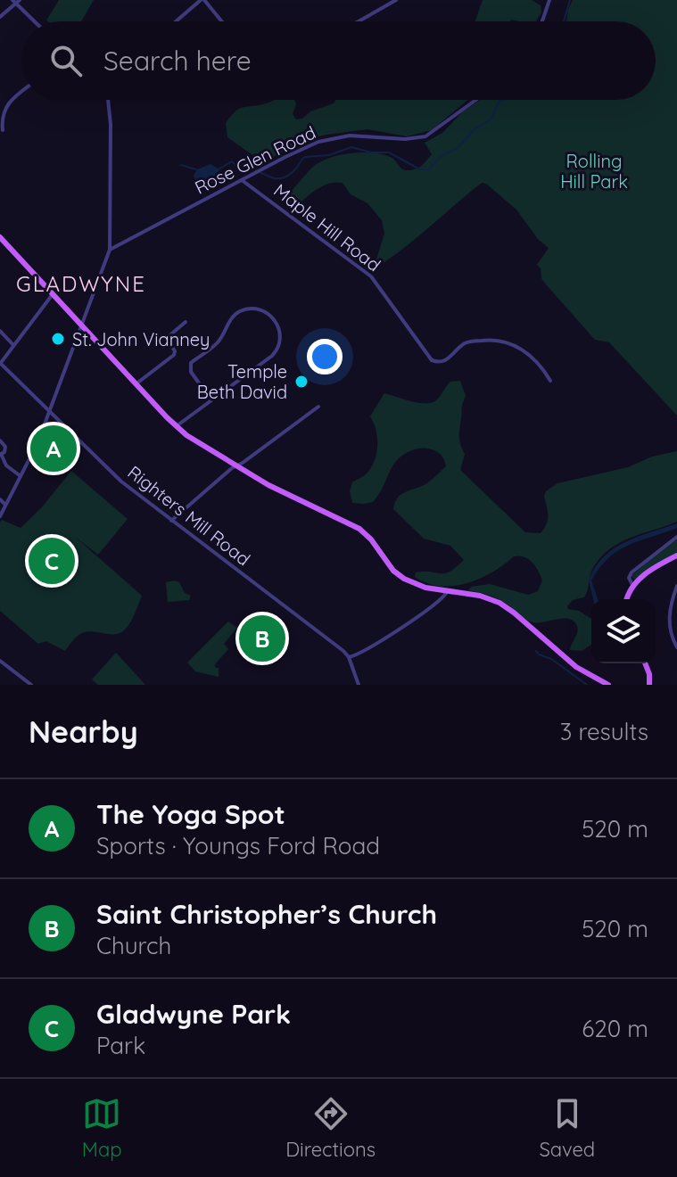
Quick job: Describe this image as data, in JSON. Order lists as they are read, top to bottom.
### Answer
{
  "streets": {
    "street": ["Rose Glen Road", "Maple Hill Road", "Righters Mill Road"]
  },
  "crossings": [
    ["Rose Glen Road", "Maple Hill Road"]
  ],
  "districts": ["GLADWYNE"],
  "parks": ["Rolling Hill Park"],
  "places": ["St. John Vianney", "Temple Beth David"],
  "page": {
    "search": "Search here",
    "pins": ["A", "C", "B"],
    "heading": ["Nearby", "3 results"],
    "list": [
      {
        "mark": "A",
        "name": "The Yoga Spot",
        "note": "Sports · Youngs Ford Road",
        "value": "520 m"
      },
      {
        "mark": "B",
        "name": "Saint Christopher’s Church",
        "note": "Church",
        "value": "520 m"
      },
      {
        "mark": "C",
        "name": "Gladwyne Park",
        "note": "Park",
        "value": "620 m"
      }
    ],
    "nav": ["Map", "Directions", "Saved"]
  }
}
